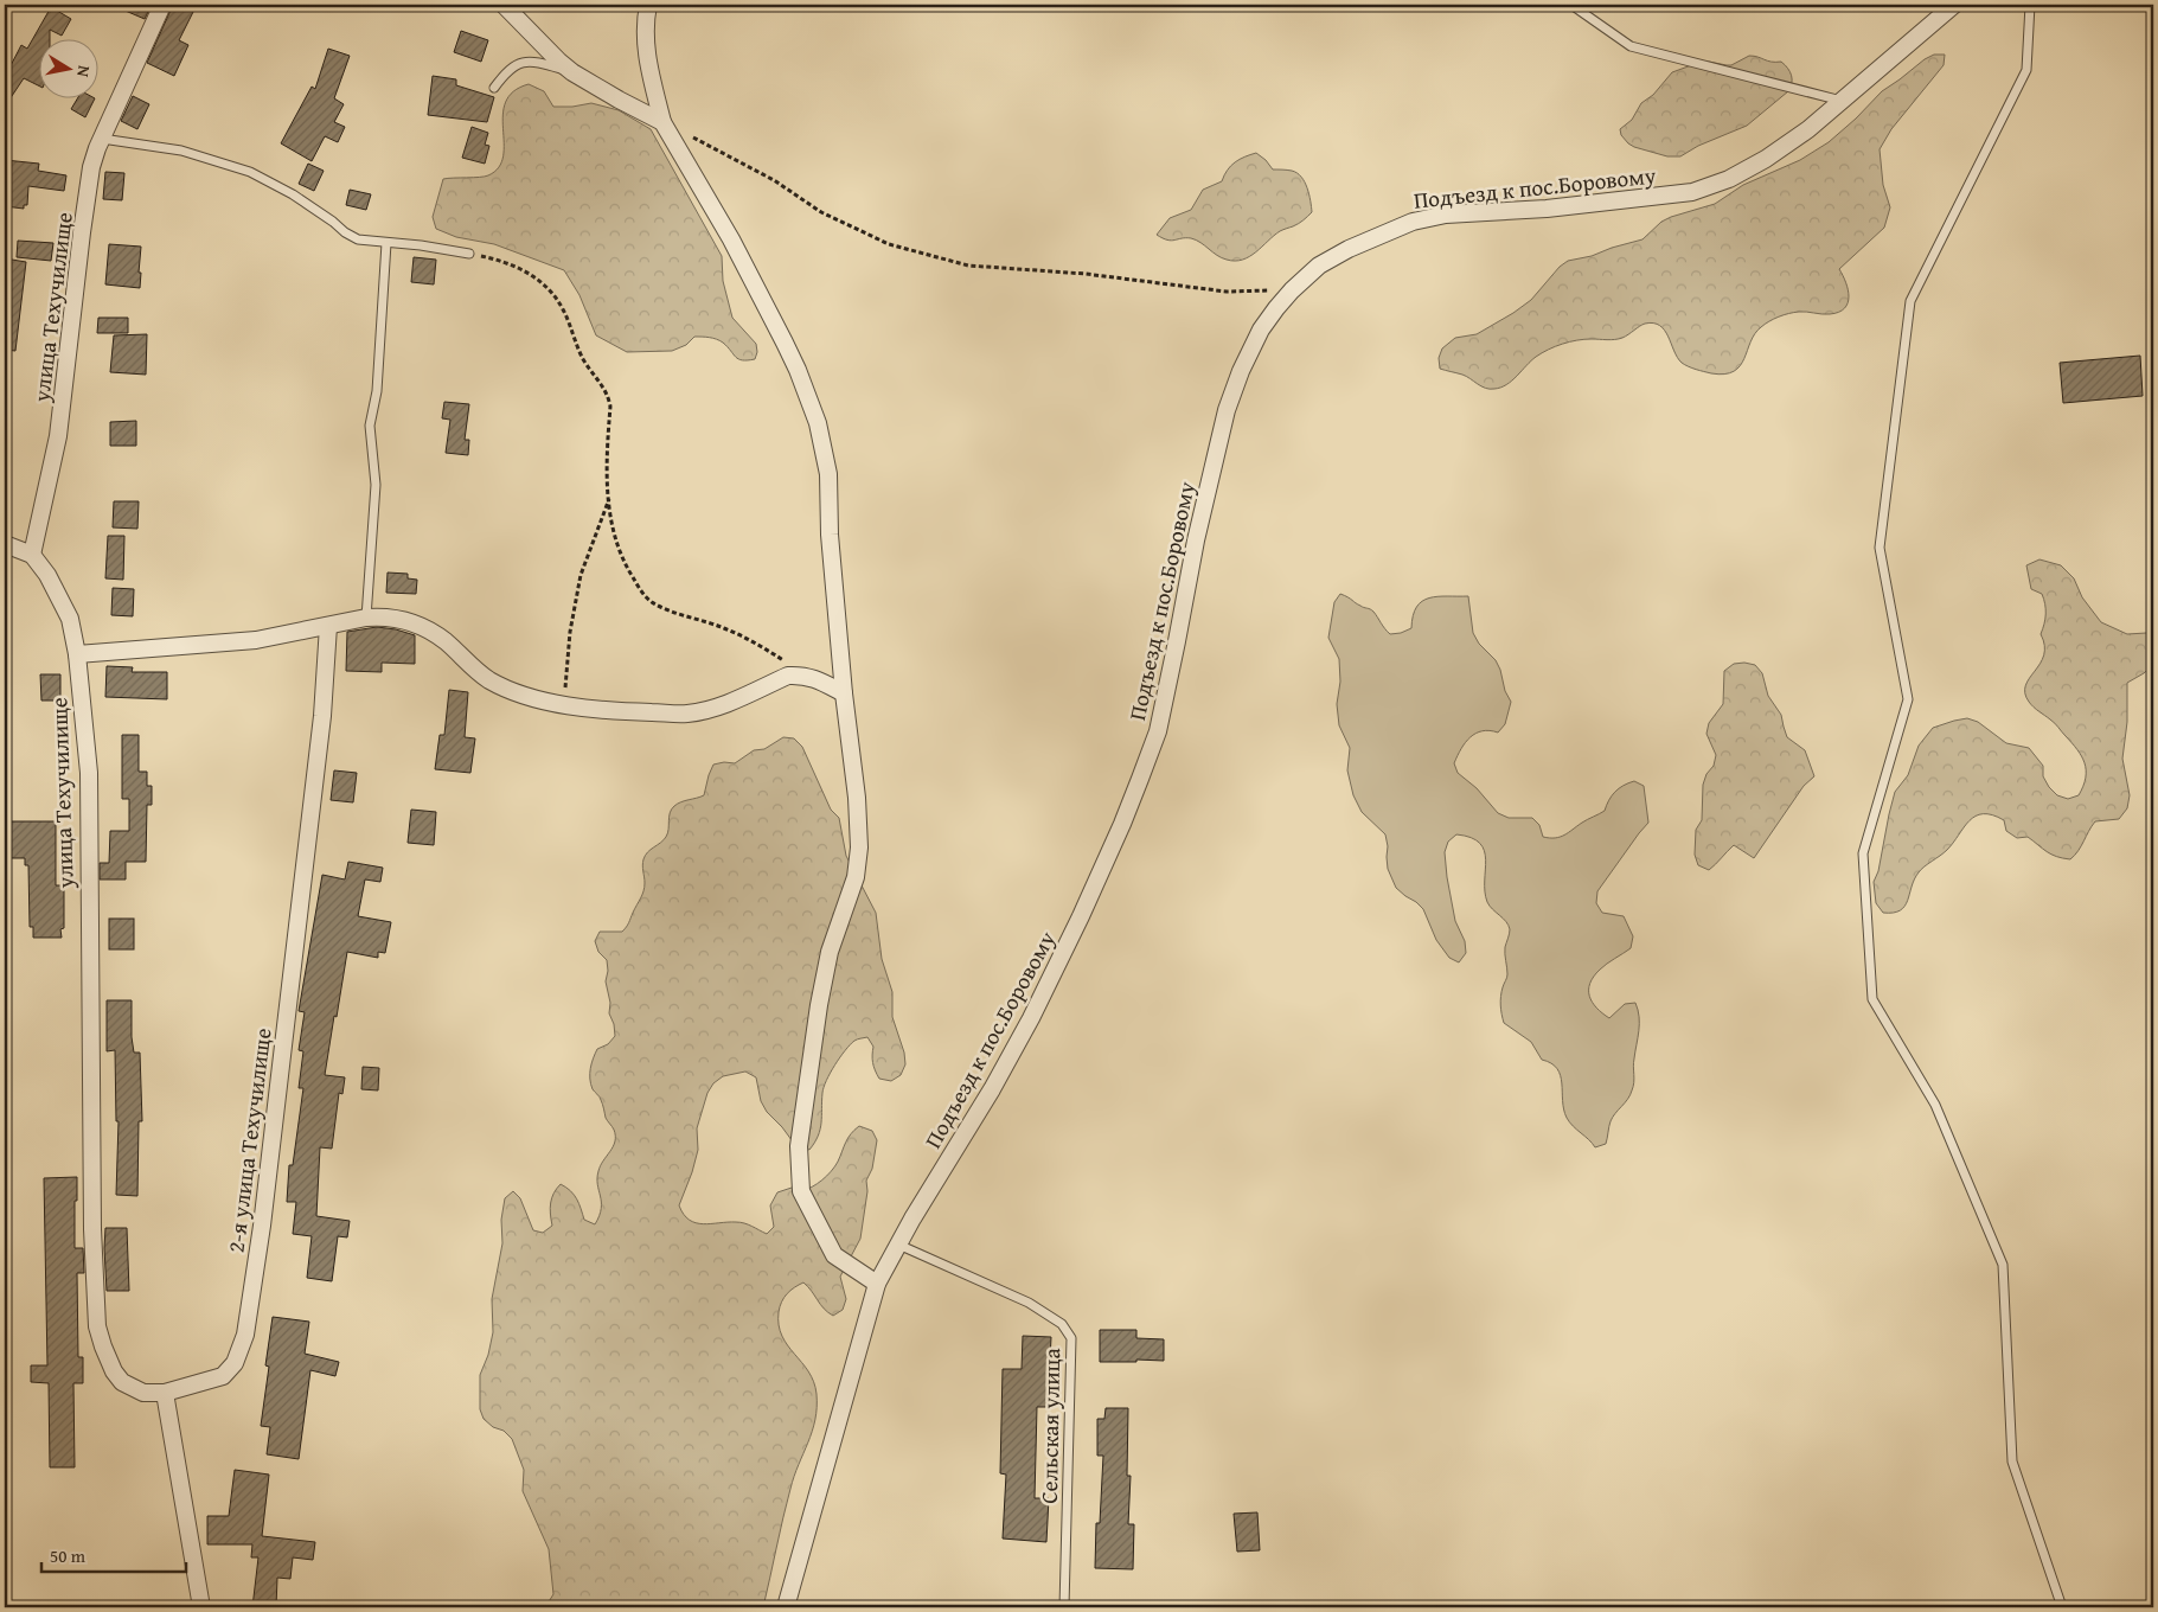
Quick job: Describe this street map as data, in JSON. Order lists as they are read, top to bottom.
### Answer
{
  "streets": {
    "street": ["Подъезд к пос.Боровому", "улица Техучилище", "2-я улица Техучилище"],
    "lane": ["Сельская улица"]
  },
  "crossings": [
    ["Подъезд к пос.Боровому", "Сельская улица"],
    ["улица Техучилище", "2-я улица Техучилище"]
  ],
  "scale_bar": "50 m",
  "north": "right"
}
